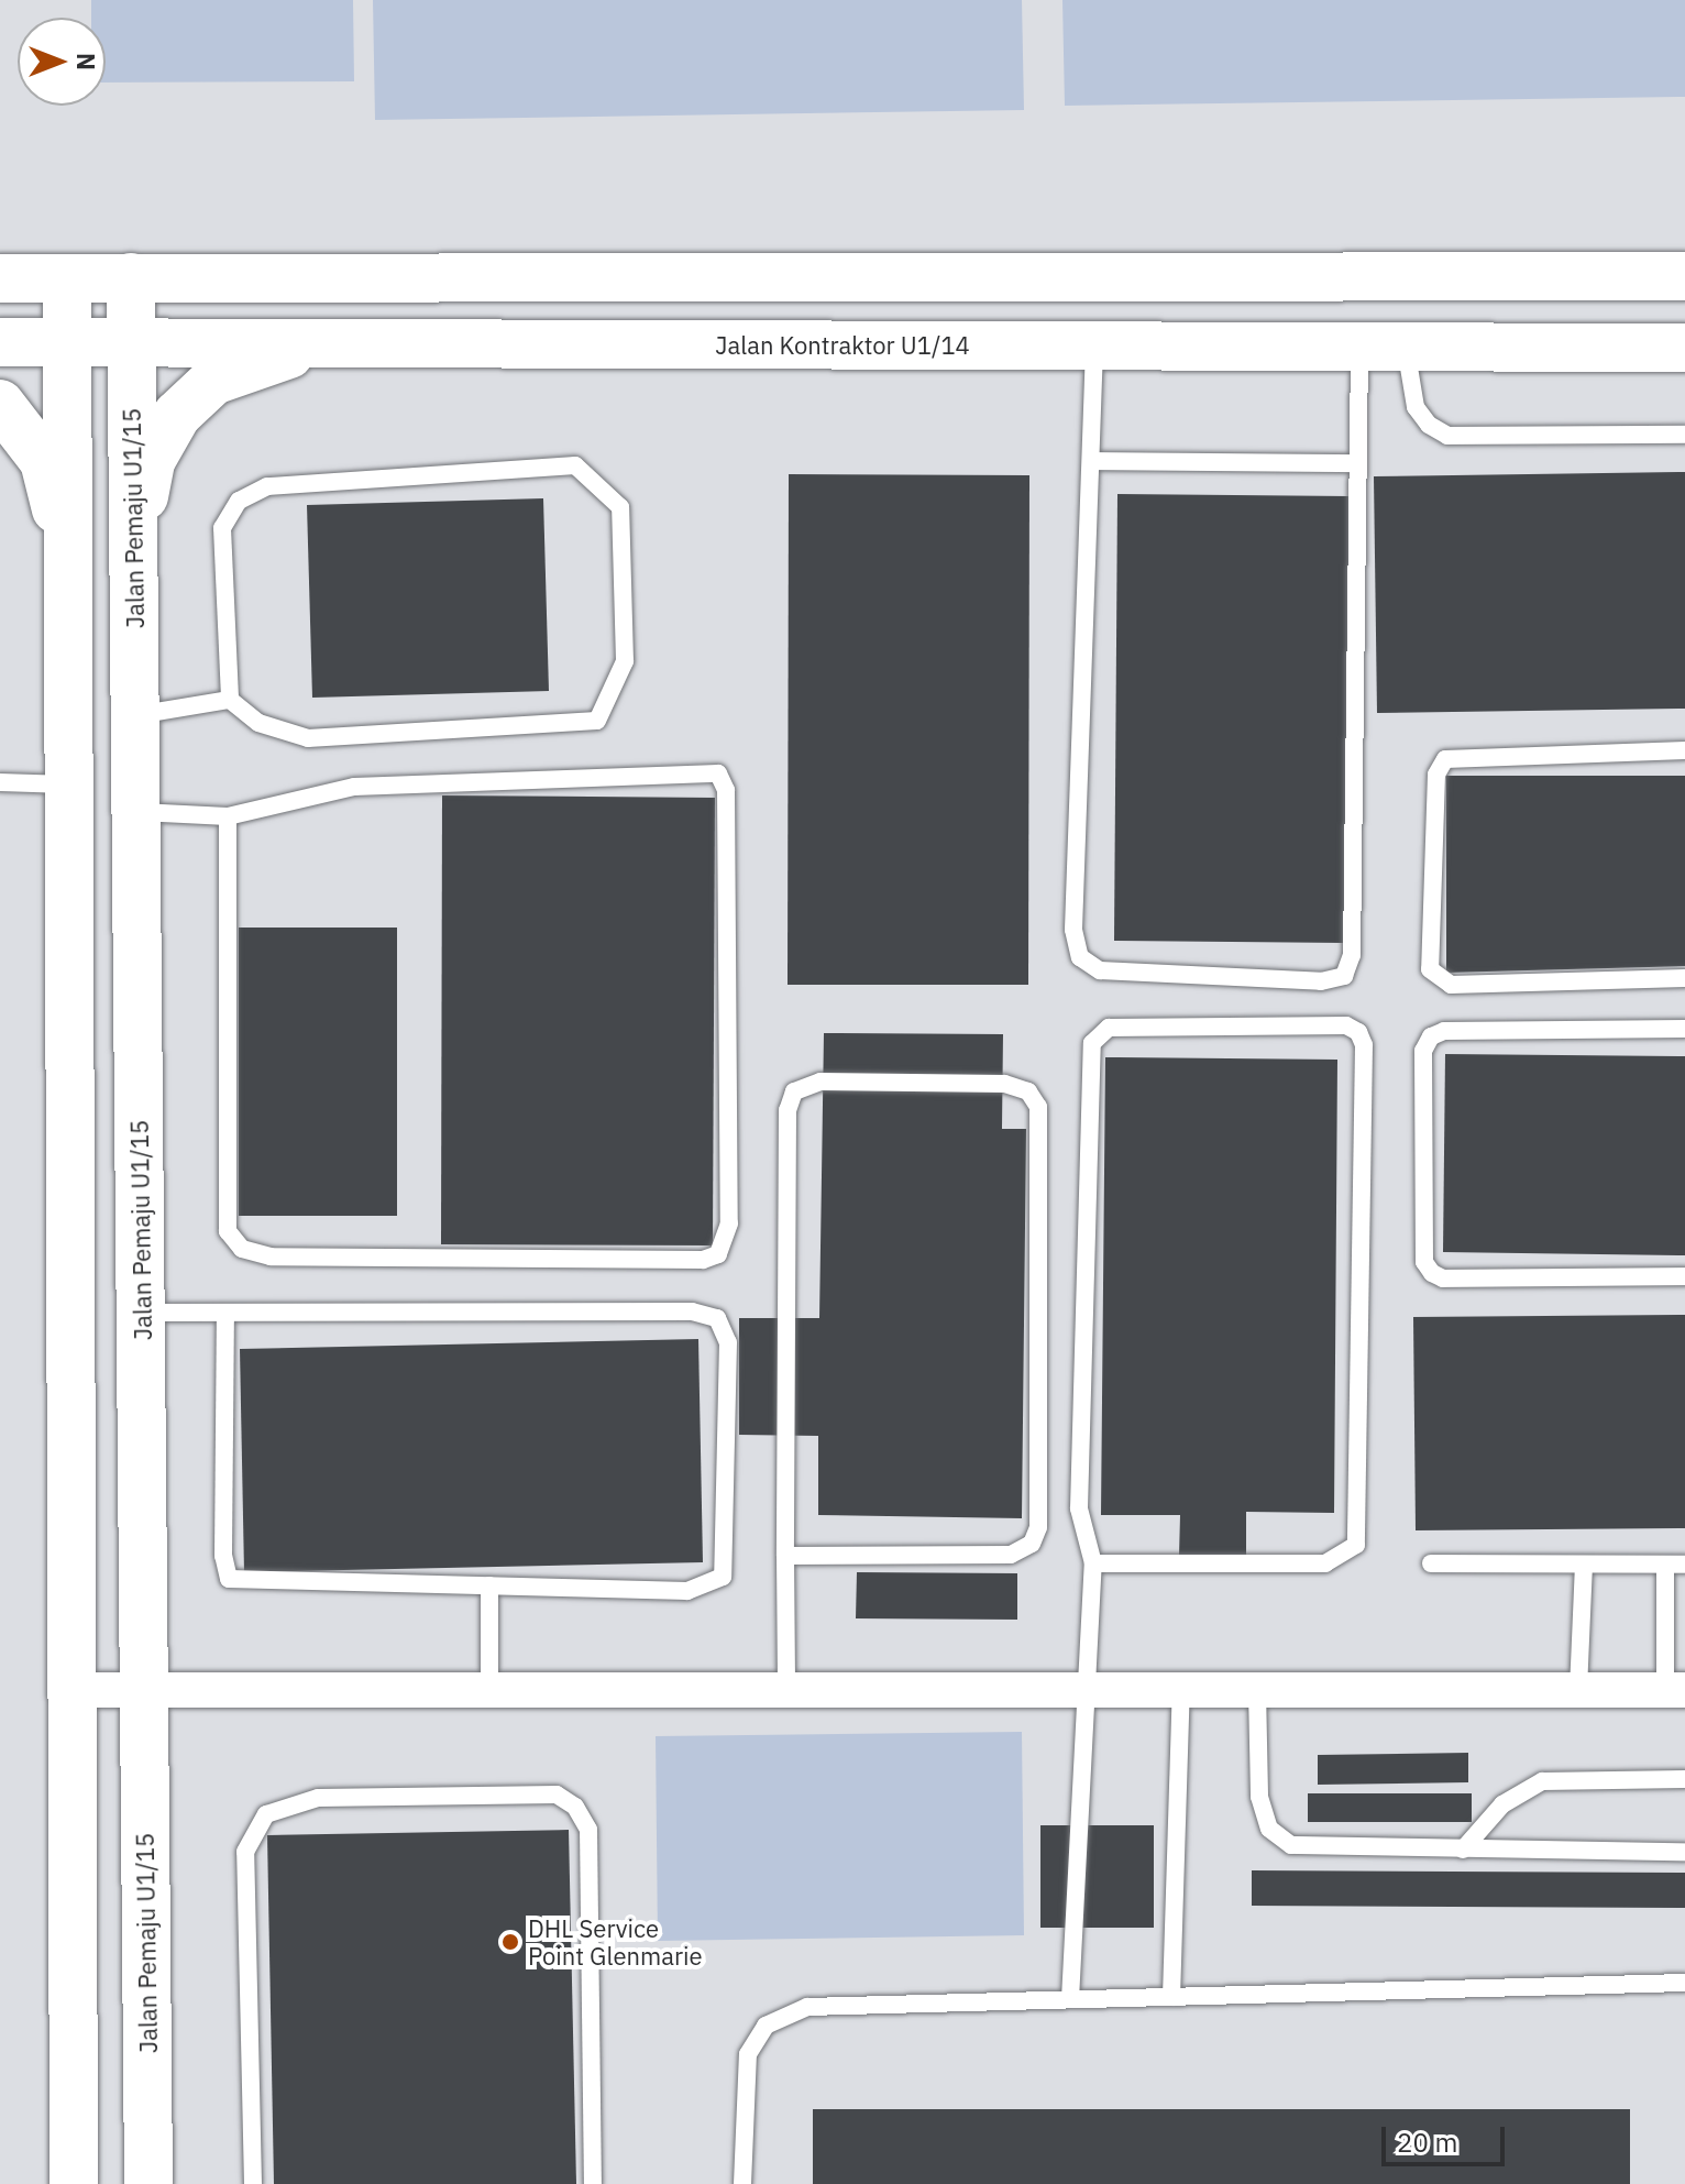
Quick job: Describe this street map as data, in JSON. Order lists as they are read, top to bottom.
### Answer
{
  "streets": {
    "street": ["Jalan Kontraktor U1/14", "Jalan Pemaju U1/15"]
  },
  "crossings": [
    ["Jalan Kontraktor U1/14", "Jalan Pemaju U1/15"]
  ],
  "places": ["DHL Service Point Glenmarie"],
  "scale_bar": "20 m",
  "north": "right"
}
